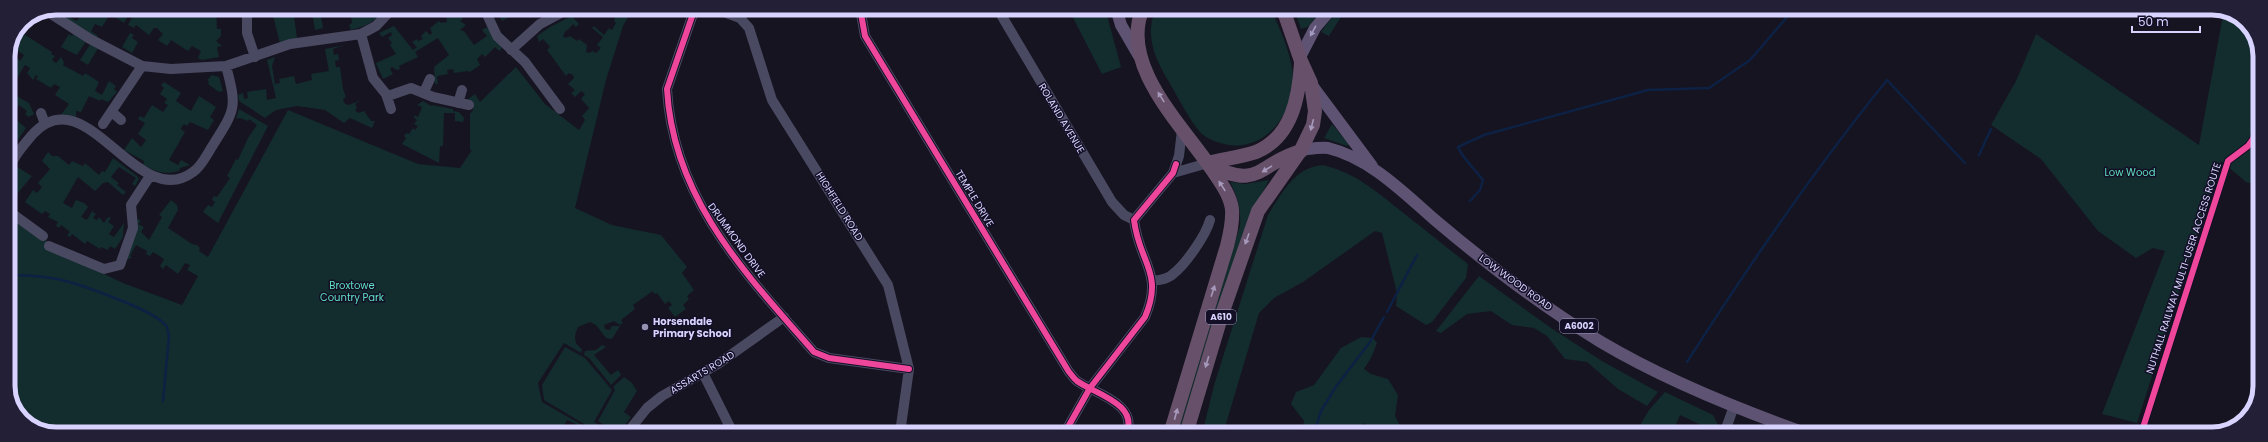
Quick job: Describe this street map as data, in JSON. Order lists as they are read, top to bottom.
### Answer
{
  "streets": {
    "highway": ["A610"],
    "main road": ["LOW WOOD ROAD", "A6002"],
    "street": [
      "ROLAND AVENUE",
      "TEMPLE DRIVE",
      "HIGHFIELD ROAD",
      "DRUMMOND DRIVE",
      "ASSARTS ROAD"
    ],
    "cycle path": ["NUTHALL RAILWAY MULTI-USER ACCESS ROUTE"]
  },
  "crossings": [
    ["HIGHFIELD ROAD", "DRUMMOND DRIVE"],
    ["DRUMMOND DRIVE", "ASSARTS ROAD"],
    ["LOW WOOD ROAD", "A610"],
    ["LOW WOOD ROAD", "A6002"],
    ["A610", "A6002"]
  ],
  "parks": ["Low Wood", "Broxtowe Country Park"],
  "places": ["Horsendale Primary School"],
  "scale_bar": "50 m"
}
